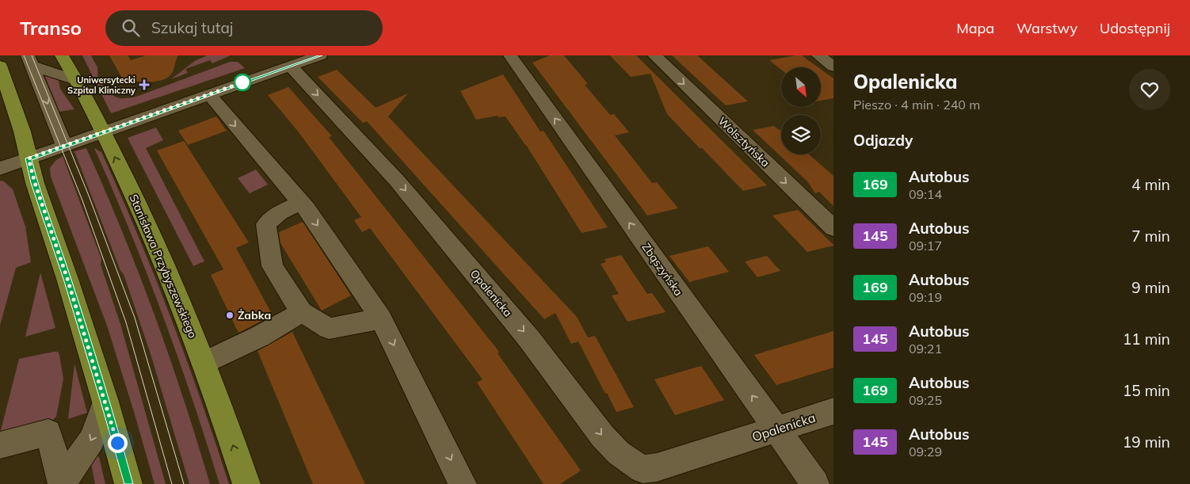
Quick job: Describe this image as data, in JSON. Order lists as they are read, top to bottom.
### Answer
{
  "streets": {
    "main road": ["Stanisława Przybyszewskiego"],
    "street": ["Wolsztyńska", "Zbąszyńska", "Opalenicka"]
  },
  "crossings": [
    ["Zbąszyńska", "Opalenicka"]
  ],
  "one_way": ["Wolsztyńska", "Zbąszyńska"],
  "places": {
    "health": ["Uniwersytecki Szpital Kliniczny"],
    "other": ["Żabka"]
  },
  "lines": ["bus line 169"],
  "north": "bottom right",
  "page": {
    "header": "Transo",
    "search": "Szukaj tutaj",
    "nav": ["Mapa", "Warstwy", "Udostępnij"],
    "heading": [
      ["Opalenicka", "Pieszo · 4 min · 240 m"],
      "Odjazdy"
    ],
    "list": [
      {
        "mark": "169",
        "name": "Autobus",
        "note": "09:14",
        "value": "4 min"
      },
      {
        "mark": "145",
        "name": "Autobus",
        "note": "09:17",
        "value": "7 min"
      },
      {
        "mark": "169",
        "name": "Autobus",
        "note": "09:19",
        "value": "9 min"
      },
      {
        "mark": "145",
        "name": "Autobus",
        "note": "09:21",
        "value": "11 min"
      },
      {
        "mark": "169",
        "name": "Autobus",
        "note": "09:25",
        "value": "15 min"
      },
      {
        "mark": "145",
        "name": "Autobus",
        "note": "09:29",
        "value": "19 min"
      }
    ]
  }
}
